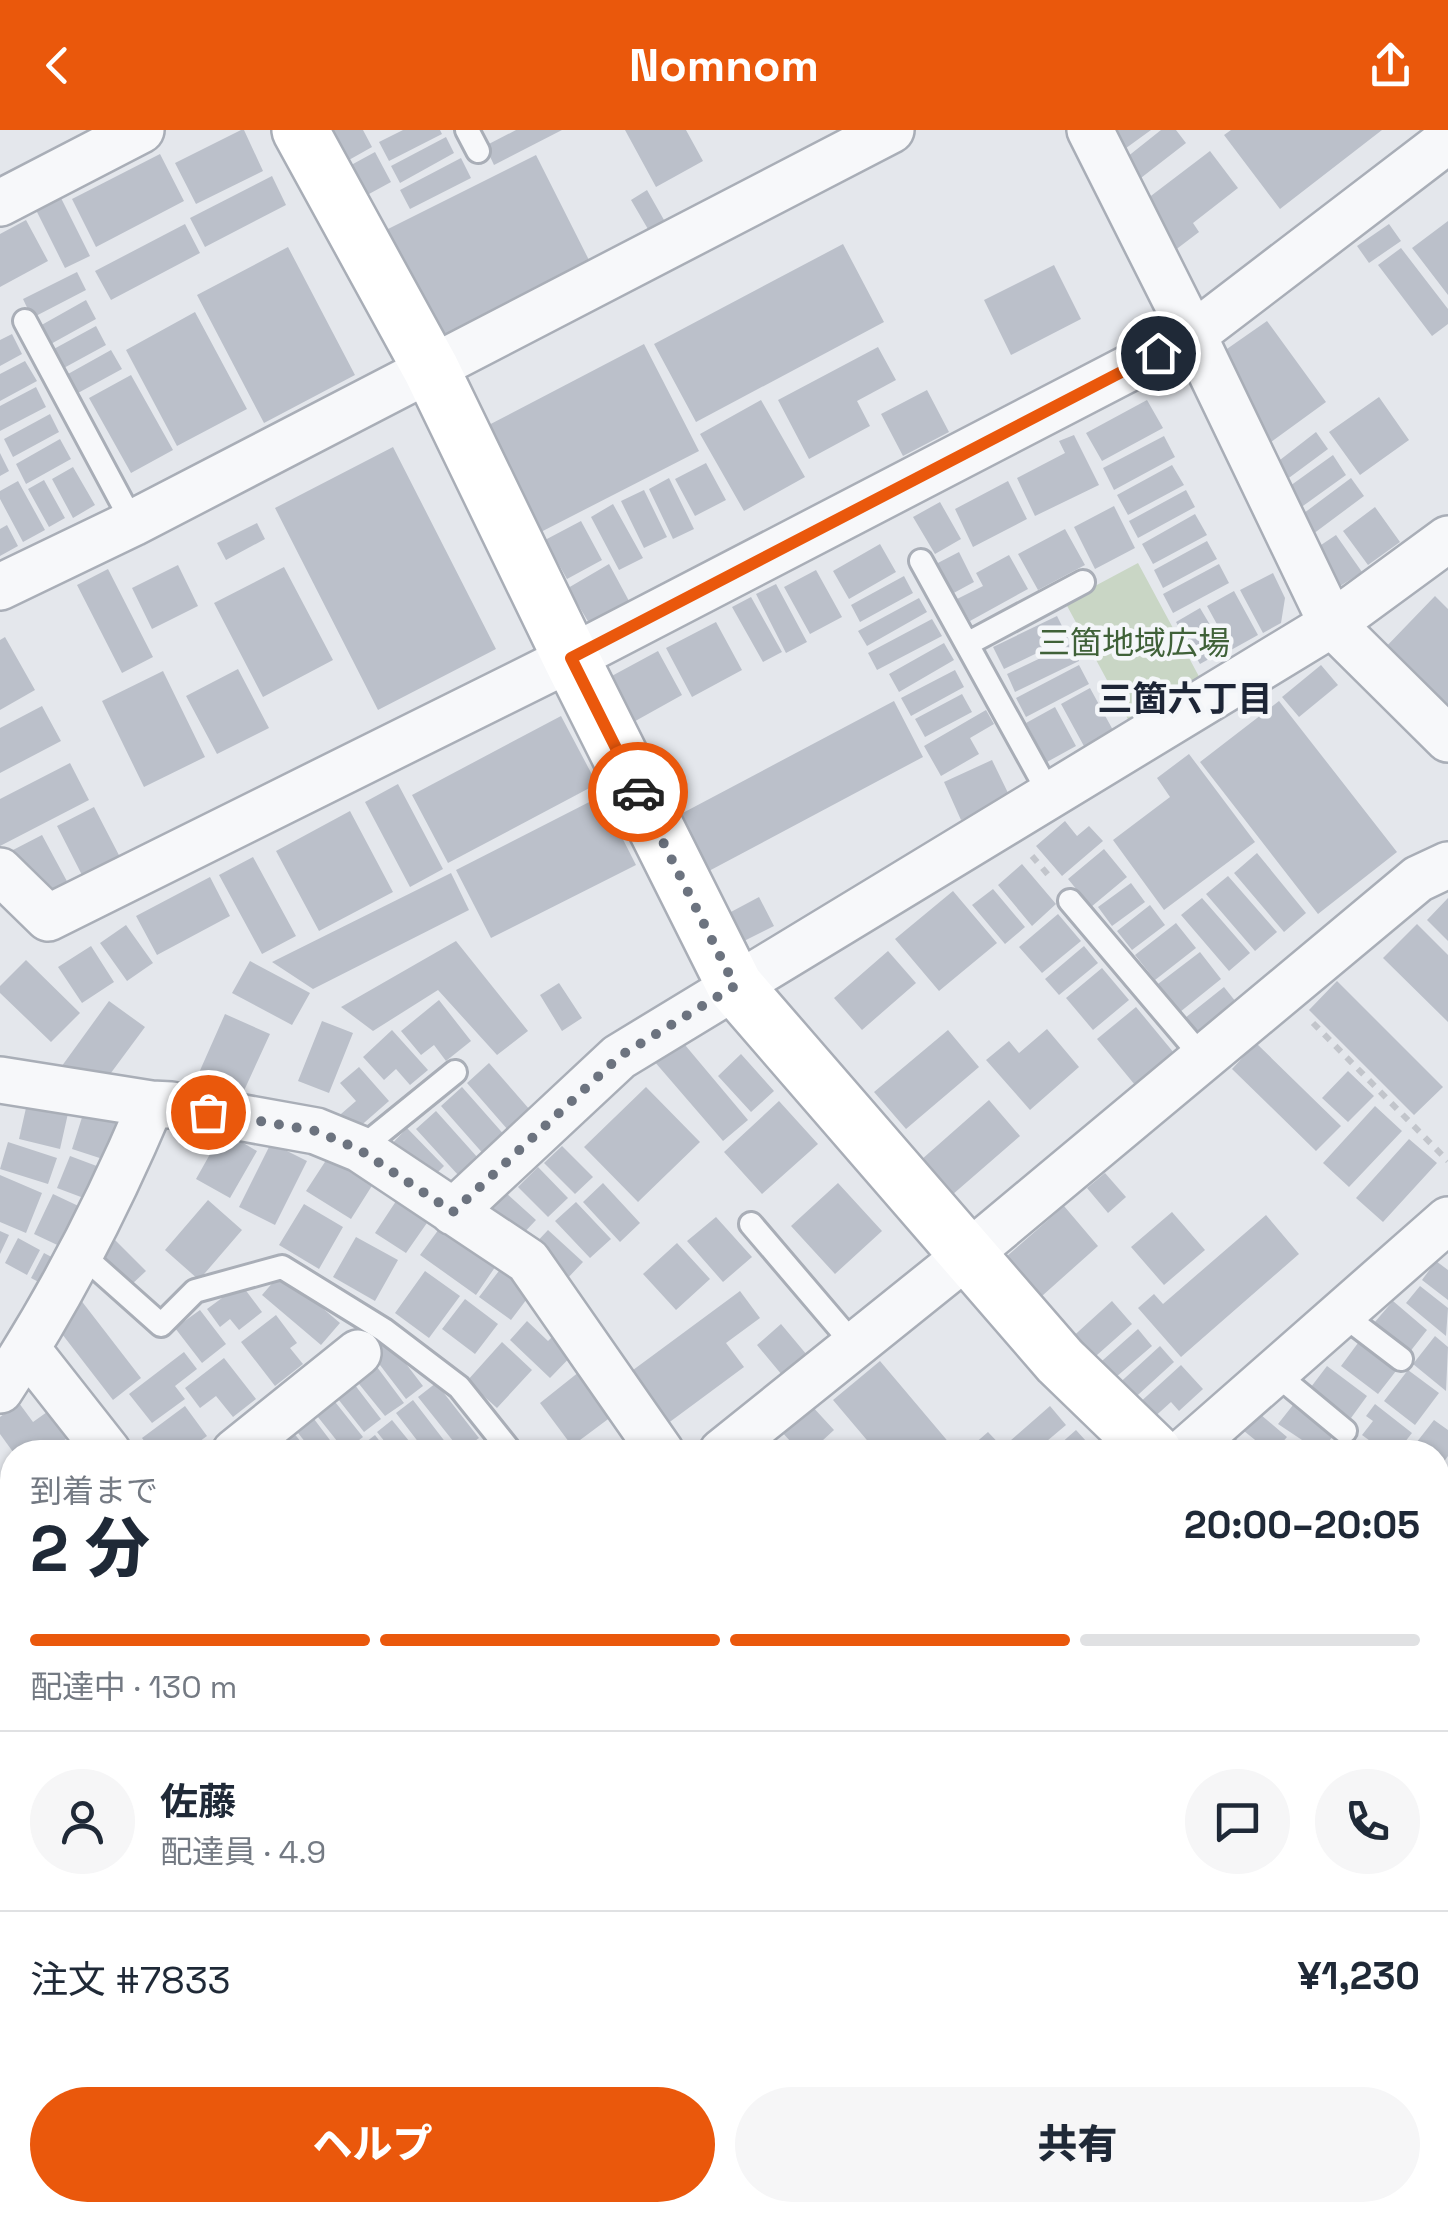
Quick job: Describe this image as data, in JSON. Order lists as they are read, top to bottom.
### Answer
{
  "districts": ["三箇六丁目"],
  "parks": ["三箇地域広場"],
  "page": {
    "header": "Nomnom",
    "heading": ["2 分", "到着まで", "20:00–20:05"],
    "panel": [
      "佐藤",
      "配達員 · 4.9",
      "注文 #7833",
      "¥1,230"
    ],
    "bar": "配達中 · 130 m",
    "buttons": ["ヘルプ", "共有"]
  }
}
